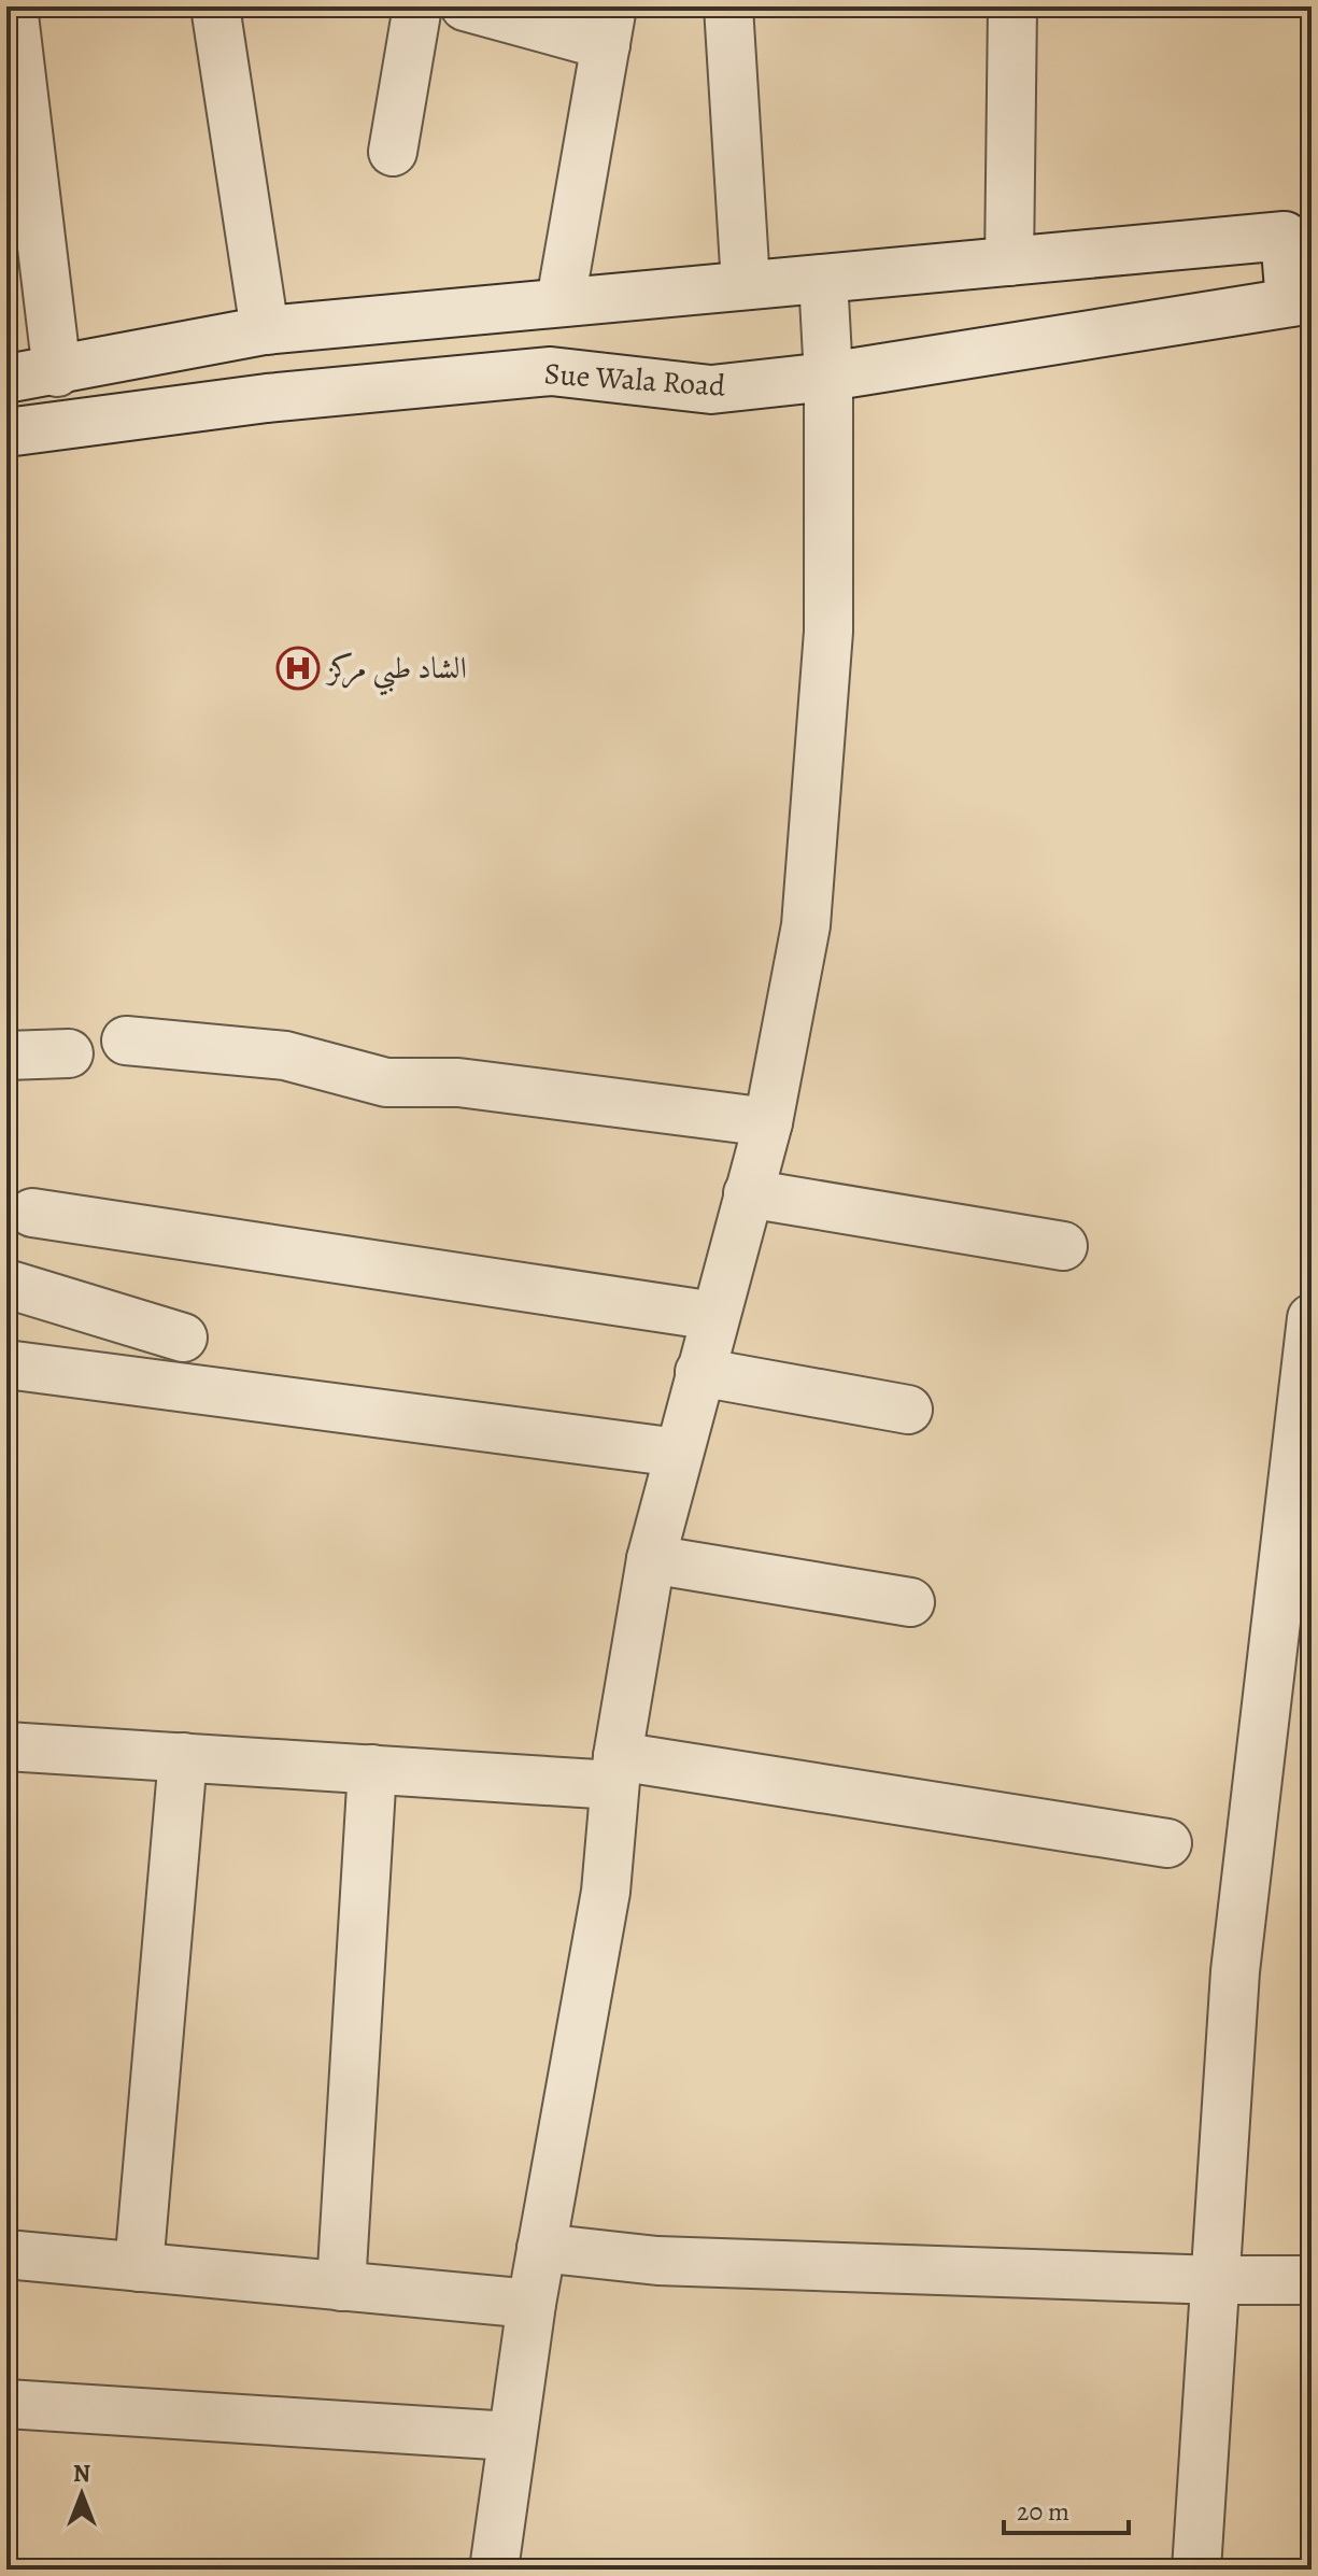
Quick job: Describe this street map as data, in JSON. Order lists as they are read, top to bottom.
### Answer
{
  "streets": {
    "street": ["Sue Wala Road"]
  },
  "places": {
    "hospital": ["الشاد طبي مرکز"]
  },
  "scale_bar": "20 m",
  "north": "top"
}
